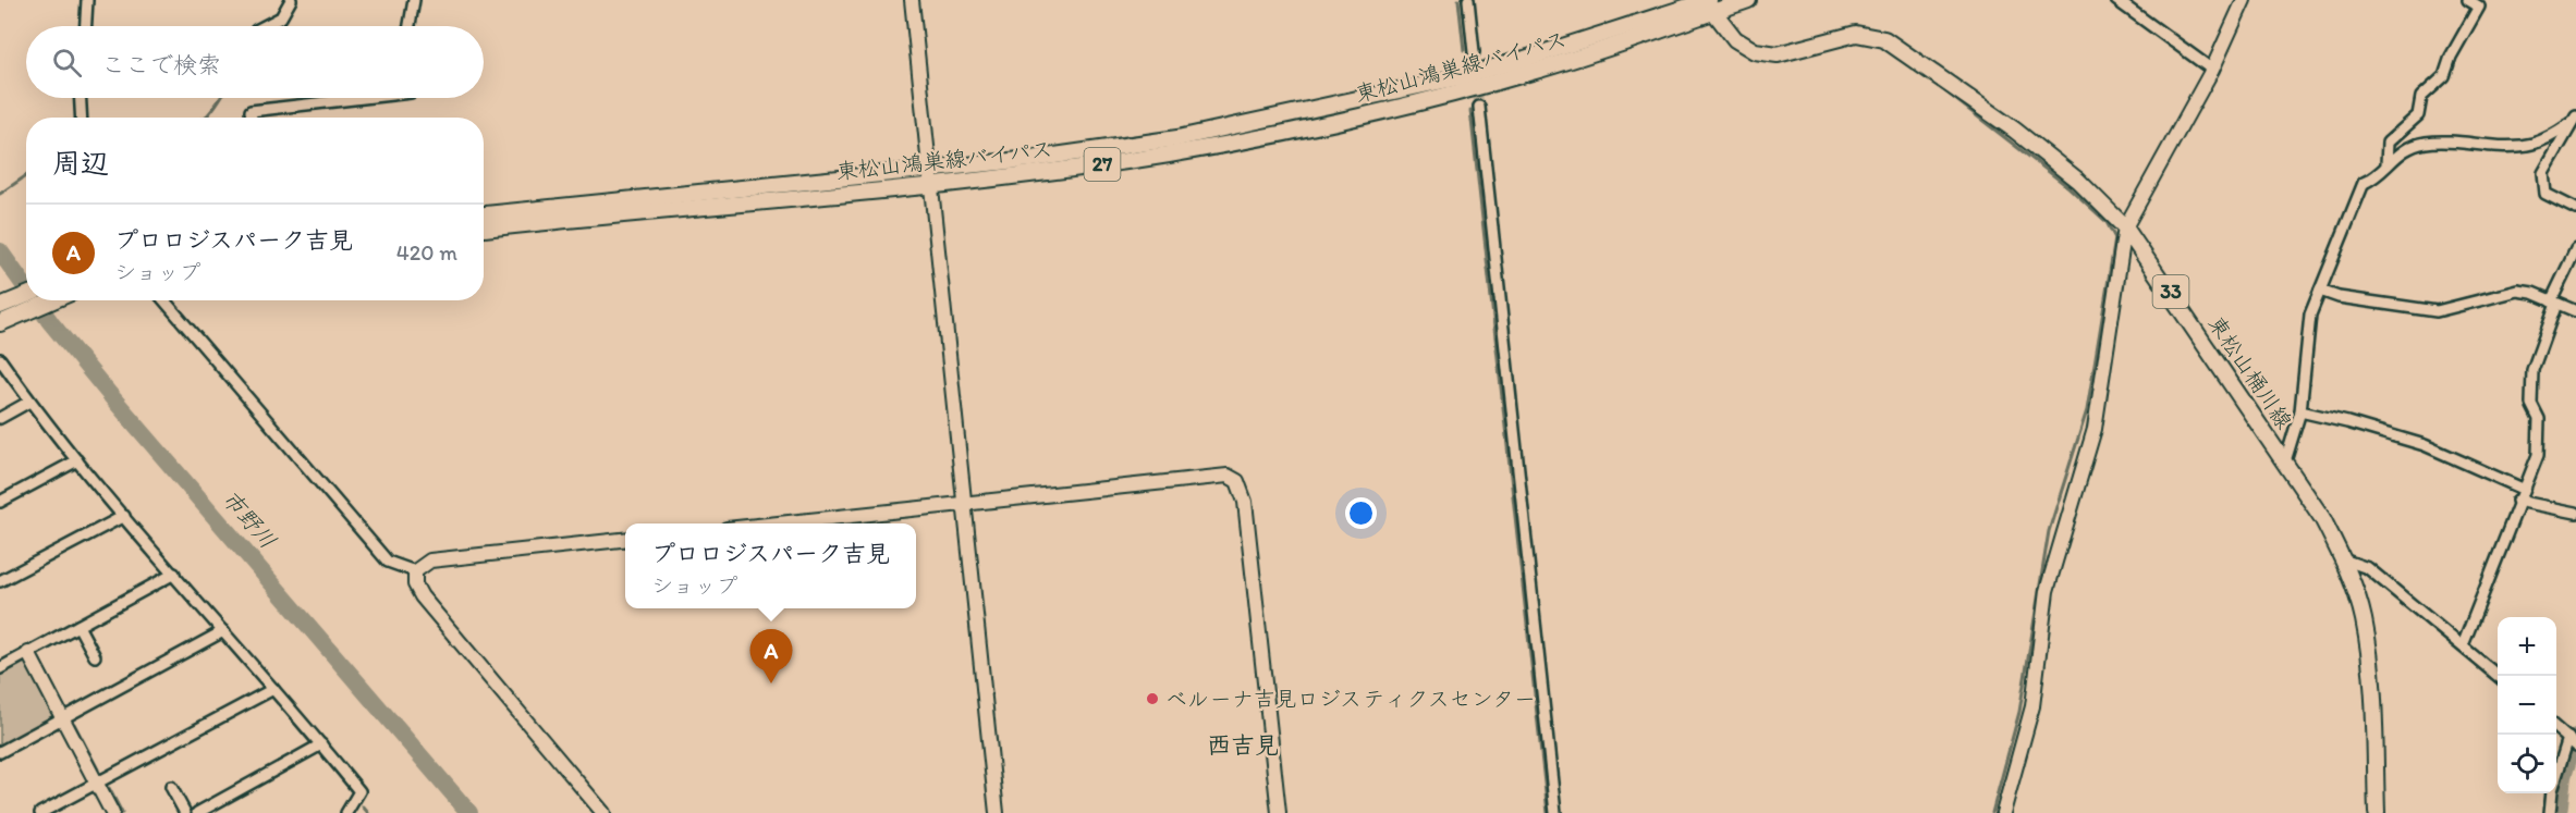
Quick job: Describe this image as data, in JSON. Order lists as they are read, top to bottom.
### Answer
{
  "streets": {
    "main road": [
      "東松山鴻巣線バイパス",
      "27",
      "33",
      "東松山桶川線"
    ]
  },
  "crossings": [
    ["東松山鴻巣線バイパス", "27"],
    ["東松山鴻巣線バイパス", "東松山桶川線"],
    ["27", "東松山桶川線"]
  ],
  "districts": ["西吉見"],
  "water": ["市野川"],
  "places": ["ベルーナ吉見ロジスティクスセンター"],
  "page": {
    "search": "ここで検索",
    "heading": "周辺",
    "list": [
      {
        "mark": "A",
        "name": "プロロジスパーク吉見",
        "note": "ショップ",
        "value": "420 m"
      }
    ],
    "popup": ["プロロジスパーク吉見", "ショップ"],
    "map_buttons": ["+", "−"],
    "pins": "A"
  }
}
